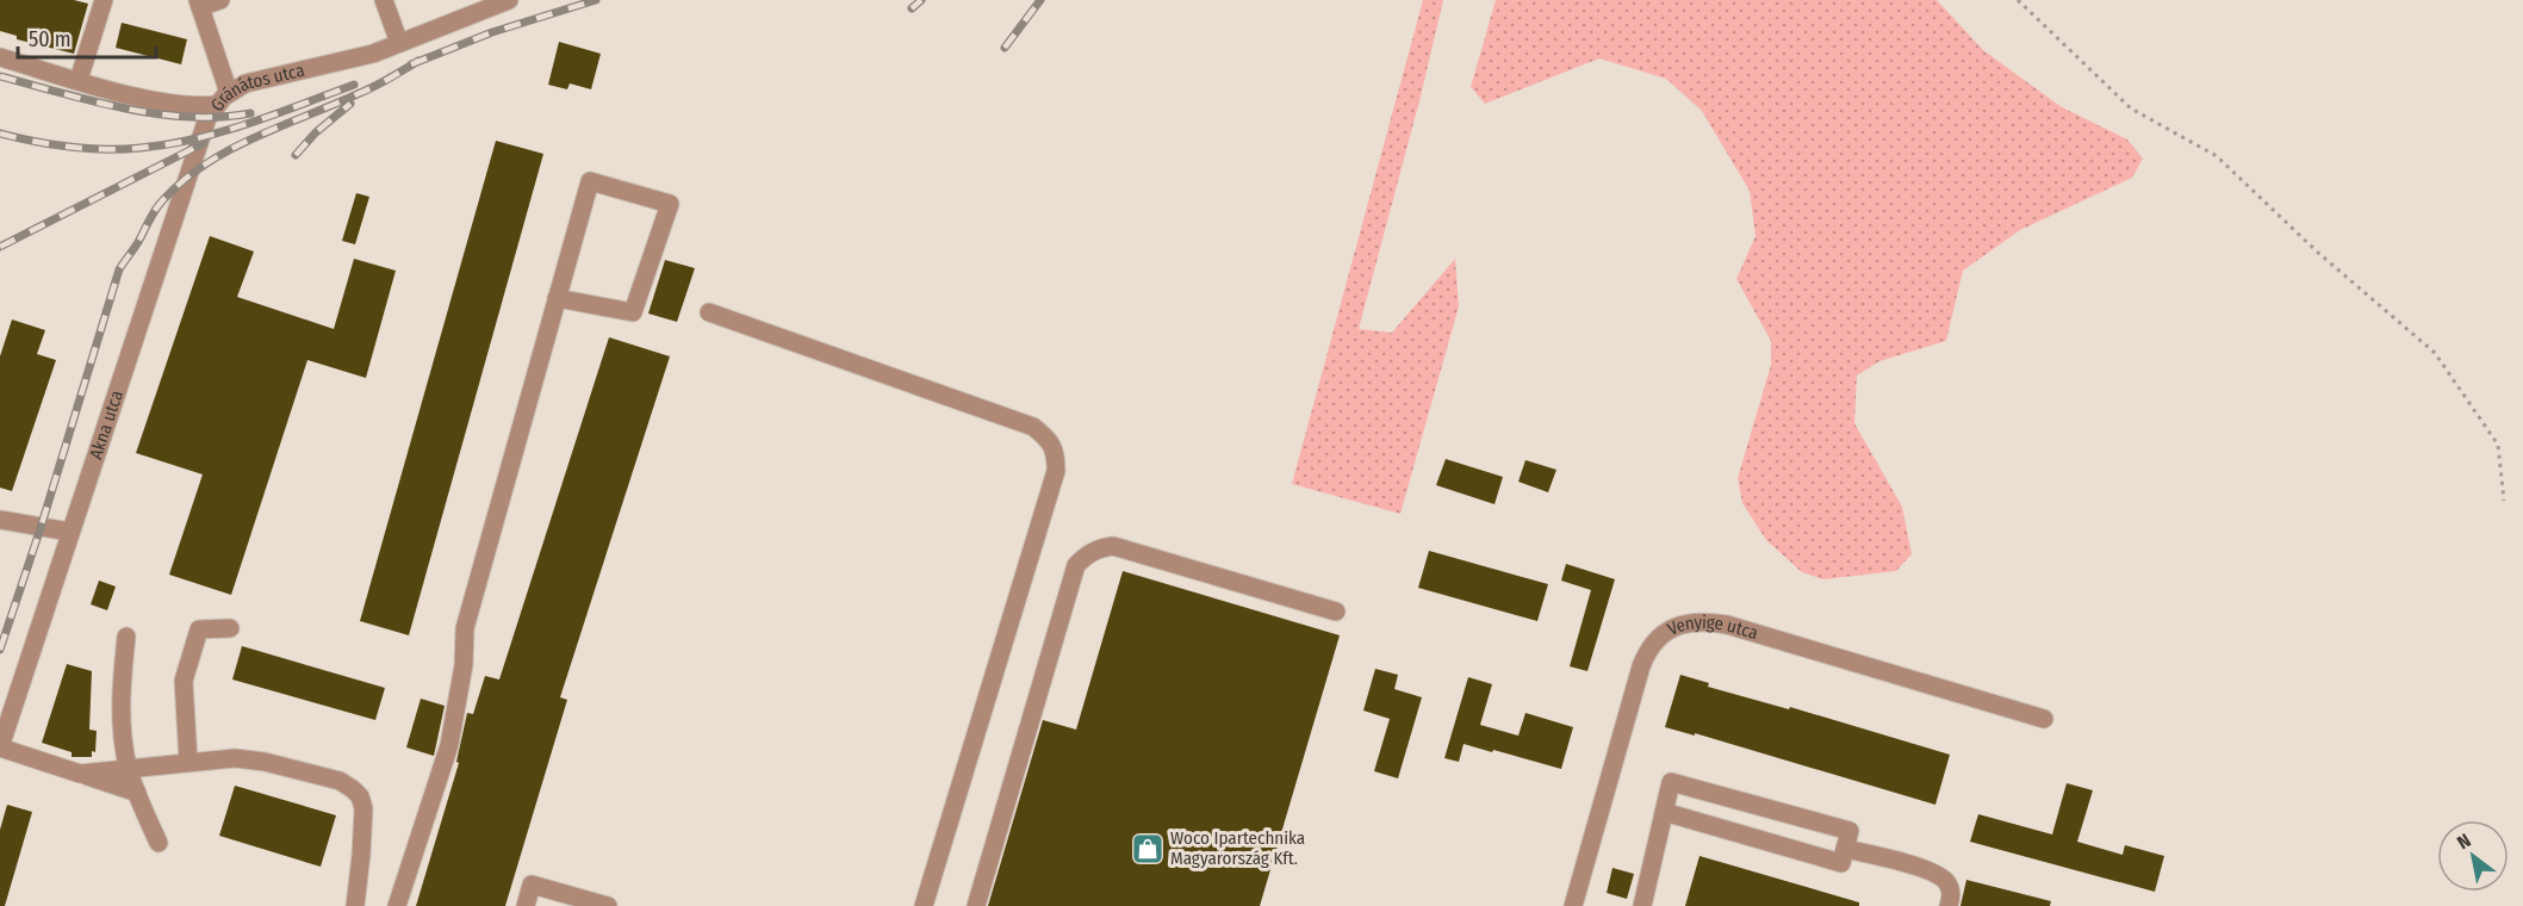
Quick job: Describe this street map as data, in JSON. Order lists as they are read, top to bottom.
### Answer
{
  "streets": {
    "street": ["Gránátos utca", "Akna utca", "Venyige utca"]
  },
  "crossings": [
    ["Gránátos utca", "Akna utca"]
  ],
  "places": {
    "shop": ["Woco Ipartechnika Magyarország Kft."]
  },
  "scale_bar": "50 m",
  "north": "top left"
}
